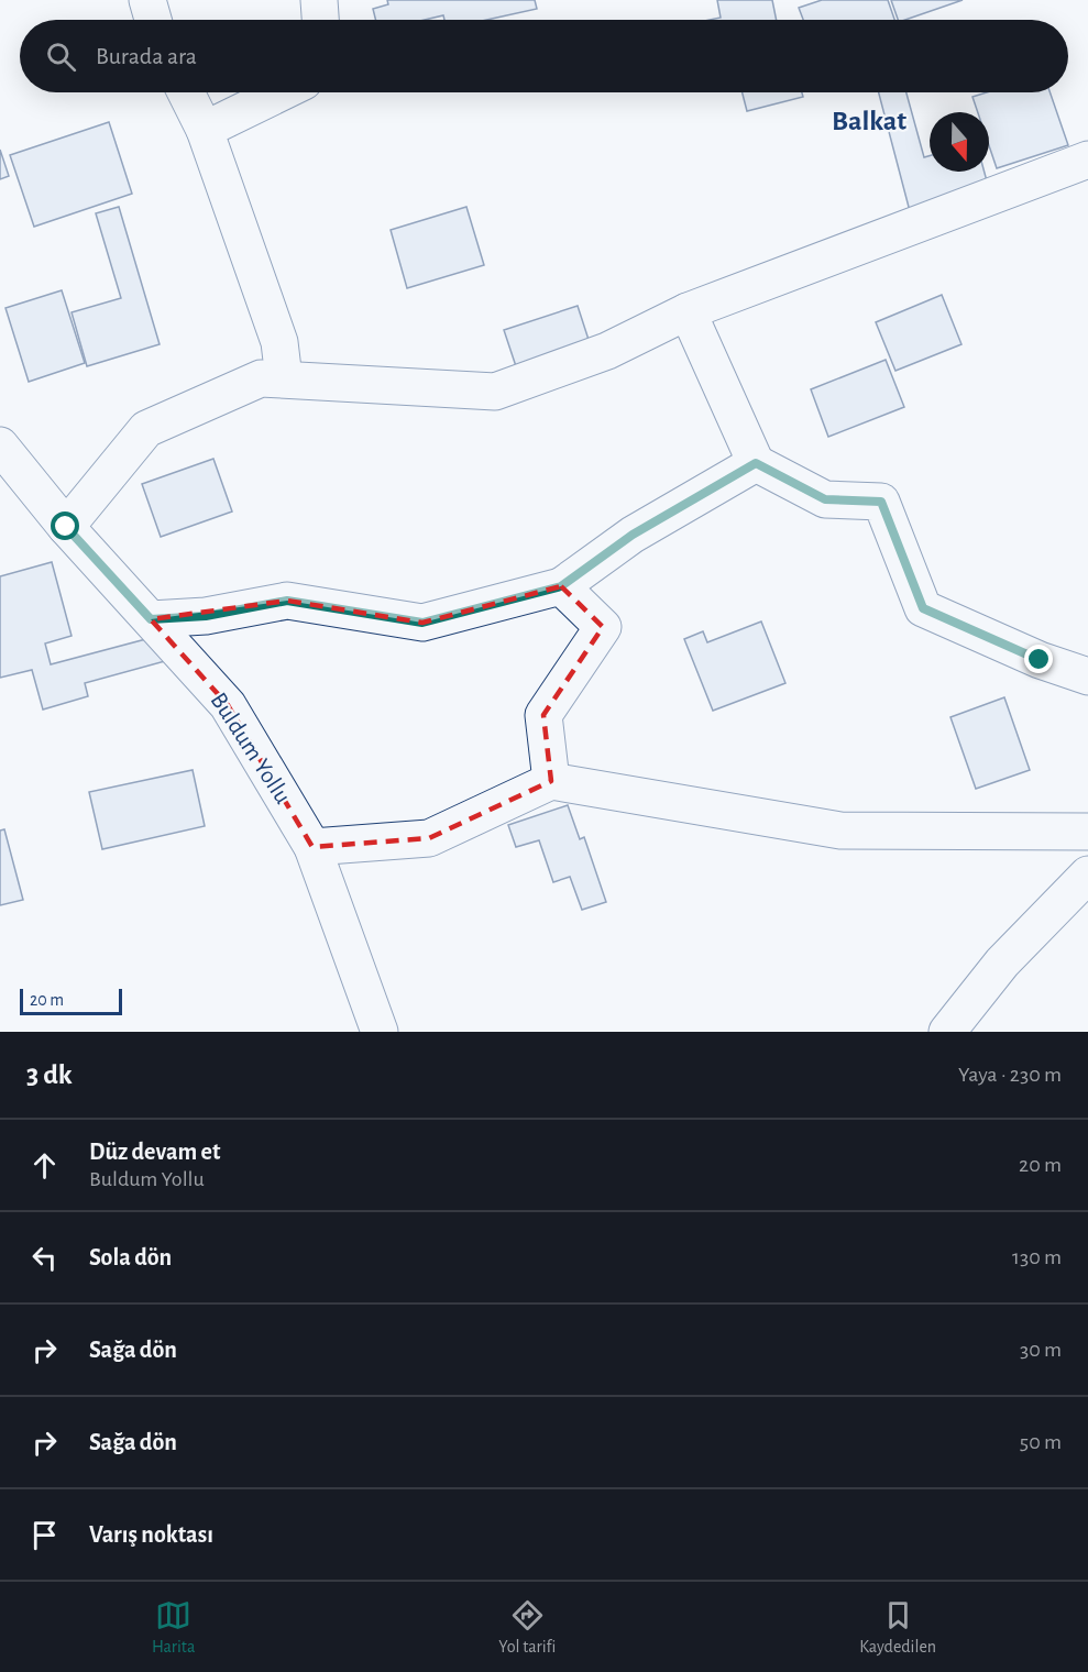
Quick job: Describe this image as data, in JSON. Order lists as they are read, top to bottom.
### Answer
{
  "streets": {
    "street": ["Buldum Yollu"]
  },
  "districts": ["Balkat"],
  "scale_bar": "20 m",
  "north": "bottom",
  "page": {
    "search": "Burada ara",
    "scale": "20 m",
    "heading": ["3 dk", "Yaya · 230 m"],
    "list": [
      ["Düz devam et", "Buldum Yollu", "20 m"],
      ["Sola dön", "130 m"],
      ["Sağa dön", "30 m"],
      ["Sağa dön", "50 m"],
      "Varış noktası"
    ],
    "nav": ["Harita", "Yol tarifi", "Kaydedilen"]
  }
}
